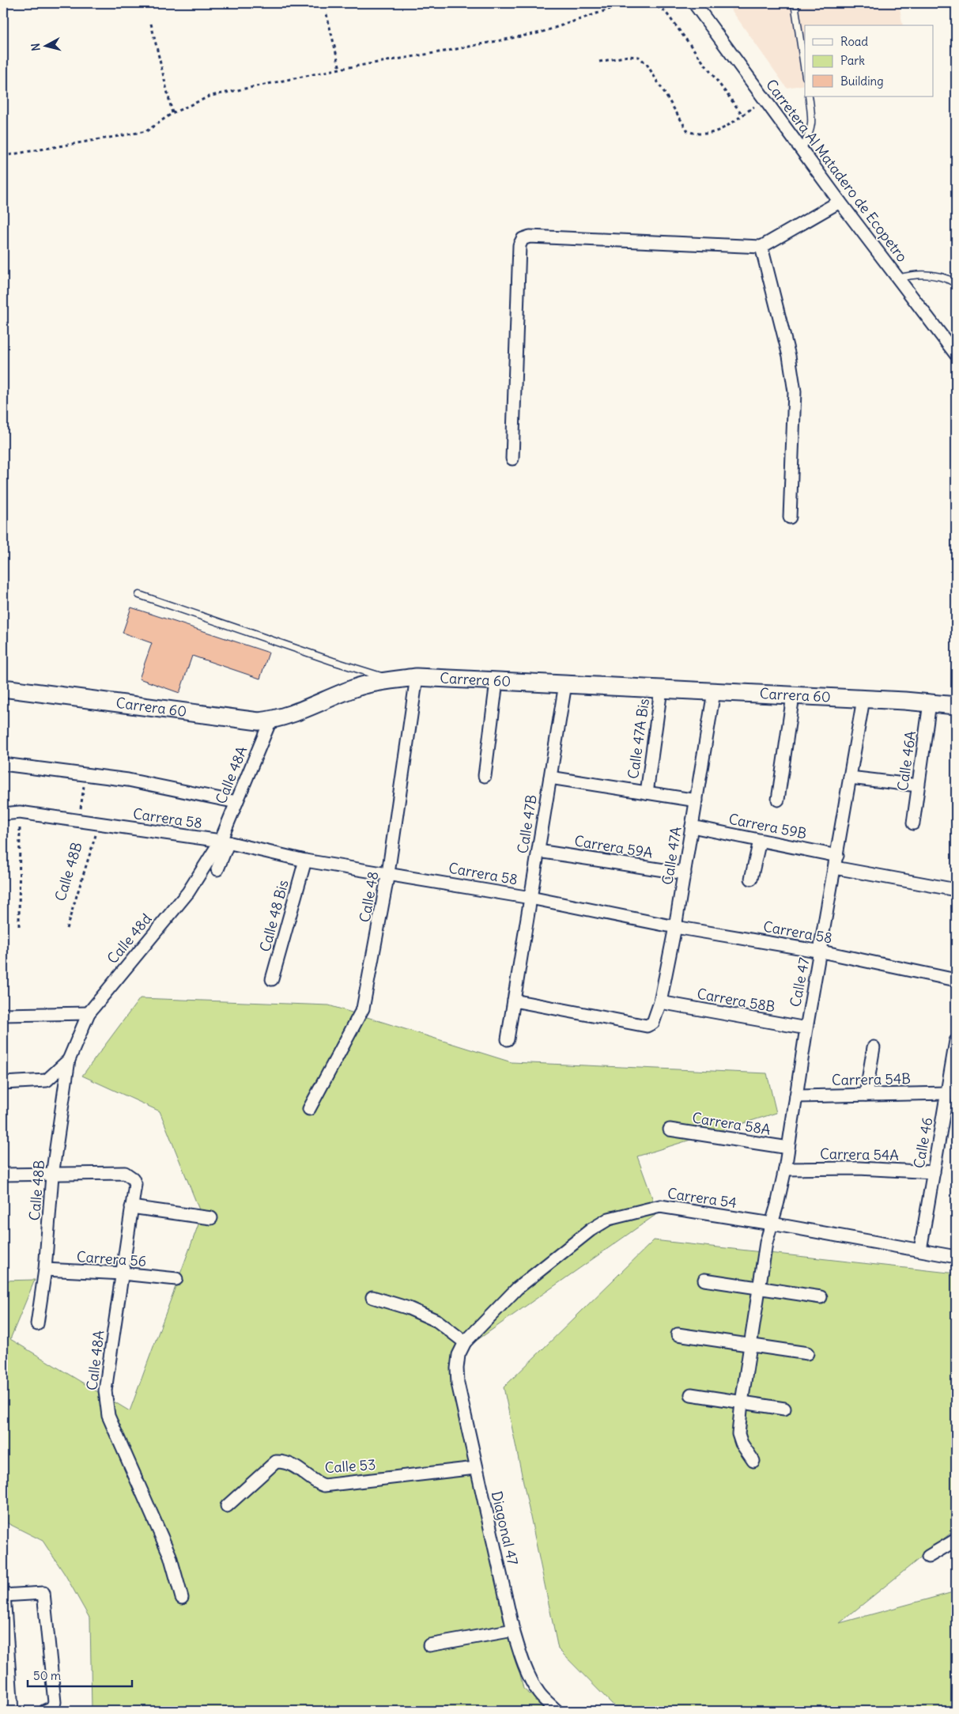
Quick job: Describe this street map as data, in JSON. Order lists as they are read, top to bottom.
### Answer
{
  "streets": {
    "street": [
      "Carretera Al Matadero de Ecopetro",
      "Carrera 60",
      "Calle 47A Bis",
      "Calle 46A",
      "Calle 48A",
      "Carrera 58",
      "Calle 47B",
      "Carrera 59B",
      "Carrera 59A",
      "Calle 47A",
      "Calle 48B",
      "Calle 48",
      "Calle 48 Bis",
      "Calle 48d",
      "Calle 47",
      "Carrera 58B",
      "Carrera 54B",
      "Carrera 58A",
      "Calle 46",
      "Carrera 54A",
      "Carrera 54",
      "Carrera 56",
      "Calle 53",
      "Diagonal 47"
    ]
  },
  "crossings": [
    ["Carrera 60", "Calle 47A Bis"],
    ["Carrera 60", "Calle 46A"],
    ["Carrera 60", "Calle 48A"],
    ["Carrera 60", "Calle 47B"],
    ["Carrera 60", "Calle 47A"],
    ["Carrera 60", "Calle 48"],
    ["Carrera 60", "Calle 47"],
    ["Calle 48A", "Carrera 58"],
    ["Calle 48A", "Calle 48B"],
    ["Calle 48A", "Calle 48d"],
    ["Calle 48A", "Carrera 56"],
    ["Carrera 58", "Calle 47B"],
    ["Carrera 58", "Calle 47A"],
    ["Carrera 58", "Calle 48B"],
    ["Carrera 58", "Calle 48"],
    ["Carrera 58", "Calle 48 Bis"],
    ["Carrera 58", "Calle 48d"],
    ["Carrera 58", "Calle 47"],
    ["Calle 47B", "Carrera 59A"],
    ["Calle 47B", "Calle 47A"],
    ["Carrera 59B", "Calle 47A"],
    ["Carrera 59B", "Calle 47"],
    ["Carrera 59A", "Calle 47A"],
    ["Calle 47A", "Carrera 58B"],
    ["Calle 48B", "Calle 48d"],
    ["Calle 48B", "Carrera 56"],
    ["Calle 47", "Carrera 58B"],
    ["Calle 47", "Carrera 54B"],
    ["Calle 47", "Carrera 58A"],
    ["Calle 47", "Carrera 54A"],
    ["Calle 47", "Carrera 54"],
    ["Carrera 54B", "Calle 46"],
    ["Calle 46", "Carrera 54A"],
    ["Calle 46", "Carrera 54"],
    ["Carrera 54", "Diagonal 47"],
    ["Calle 53", "Diagonal 47"]
  ],
  "legend": ["Road", "Park", "Building"],
  "scale_bar": "50 m",
  "north": "left"
}
